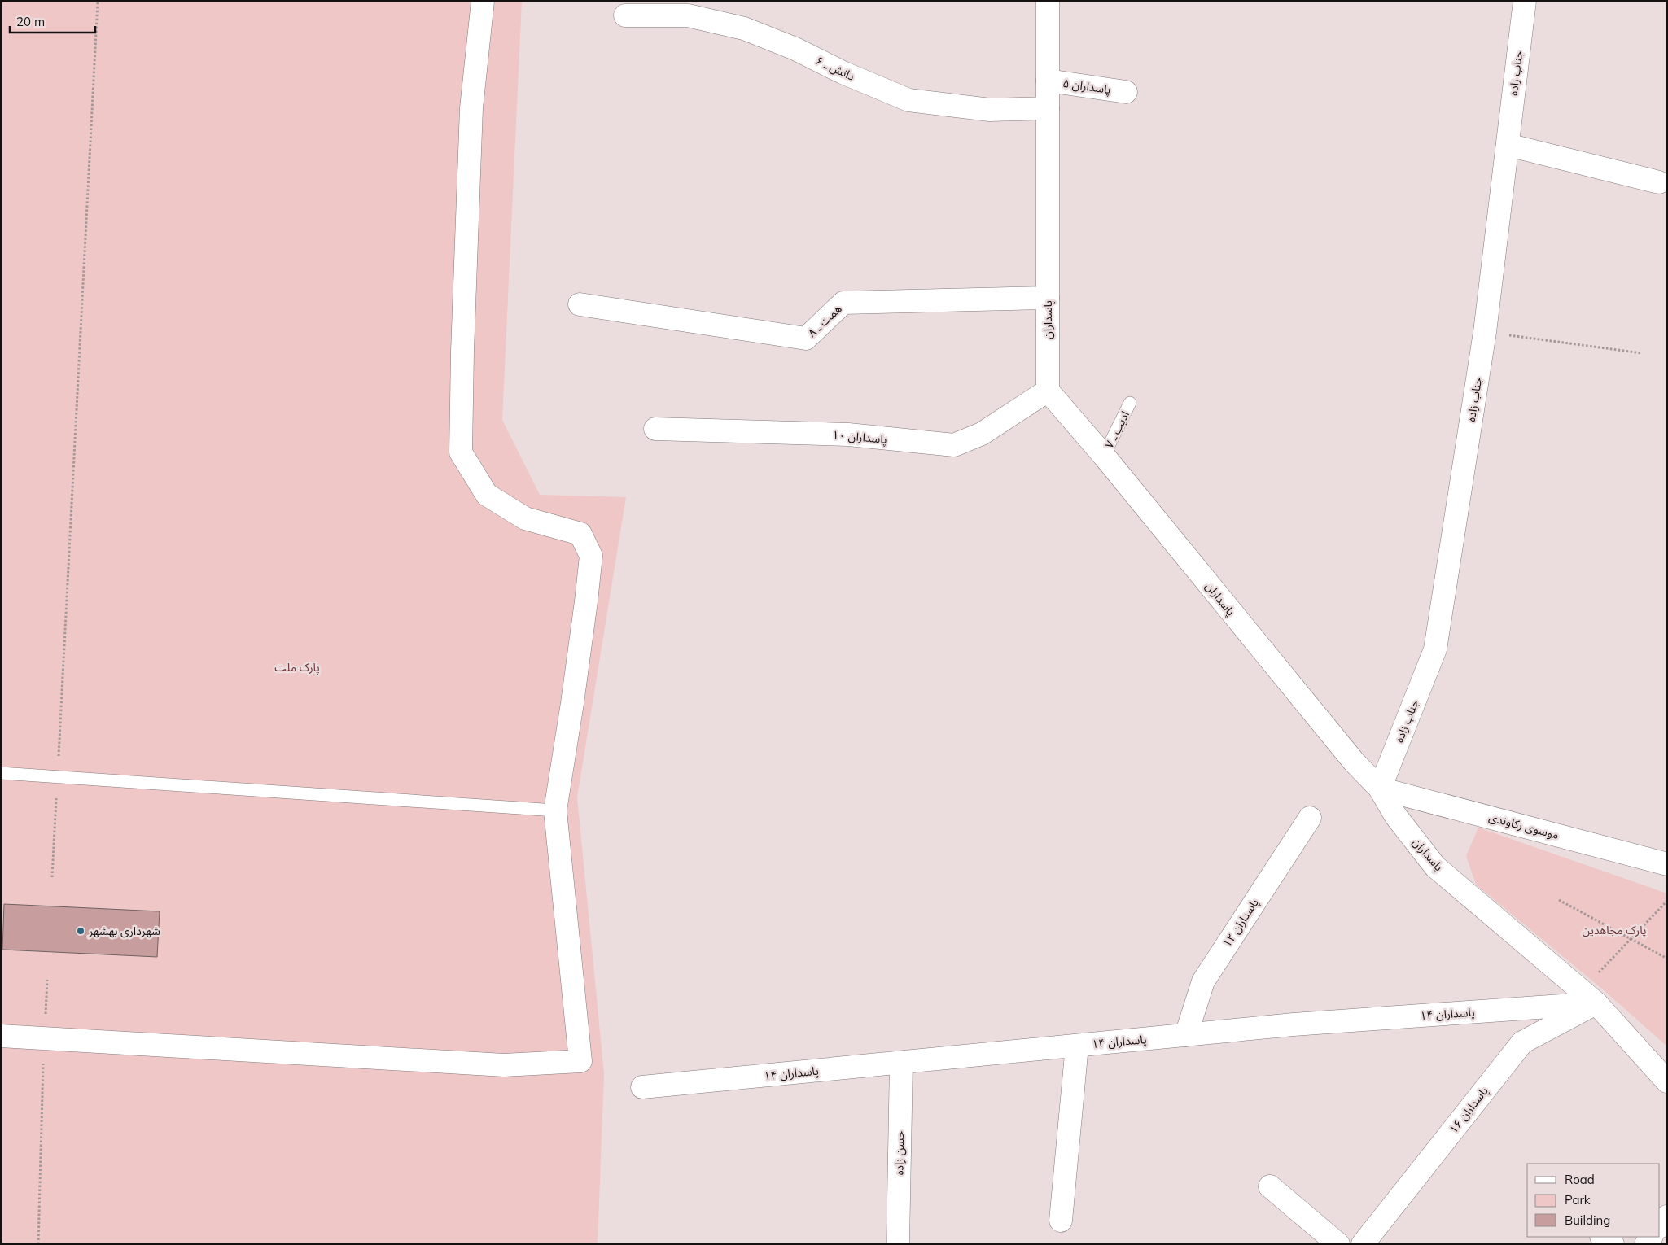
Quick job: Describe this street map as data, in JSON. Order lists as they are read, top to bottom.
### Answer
{
  "streets": {
    "street": [
      "دانش ـ ۶",
      "جناب زاده",
      "پاسداران ۵",
      "پاسداران",
      "همت ـ ۸",
      "پاسداران ۱۰",
      "موسوی رکاوندی",
      "پاسداران ۱۲",
      "پاسداران ۱۴",
      "پاسداران ۱۶",
      "حسن زاده"
    ],
    "lane": ["ادیب ـ ۷"]
  },
  "crossings": [
    ["دانش ـ ۶", "پاسداران"],
    ["جناب زاده", "پاسداران"],
    ["جناب زاده", "موسوی رکاوندی"],
    ["پاسداران ۵", "پاسداران"],
    ["پاسداران", "همت ـ ۸"],
    ["پاسداران", "ادیب ـ ۷"],
    ["پاسداران", "پاسداران ۱۰"],
    ["پاسداران", "موسوی رکاوندی"],
    ["پاسداران", "پاسداران ۱۴"],
    ["پاسداران", "پاسداران ۱۶"],
    ["پاسداران ۱۲", "پاسداران ۱۴"],
    ["پاسداران ۱۴", "پاسداران ۱۶"],
    ["پاسداران ۱۴", "حسن زاده"]
  ],
  "parks": ["پارک ملت", "پارک مجاهدین"],
  "places": ["شهرداری بهشهر"],
  "legend": ["Road", "Park", "Building"],
  "scale_bar": "20 m"
}
